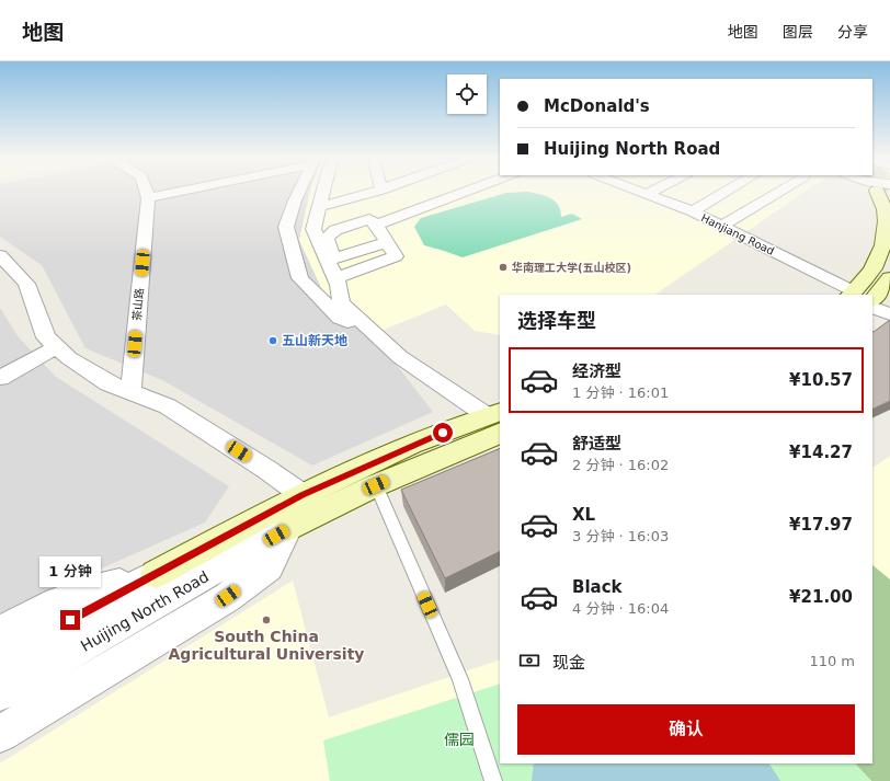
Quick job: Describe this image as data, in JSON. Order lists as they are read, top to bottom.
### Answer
{
  "streets": {
    "main road": ["Huijing North Road"],
    "street": ["Hanjiang Road", "茶山路"]
  },
  "parks": ["儒园"],
  "places": ["华南理工大学(五山校区)", "五山新天地", "South China Agricultural University"],
  "page": {
    "header": "地图",
    "nav": ["地图", "图层", "分享"],
    "banner": ["McDonald's", "Huijing North Road"],
    "heading": "选择车型",
    "list": [
      {
        "name": "经济型",
        "note": "1 分钟 · 16:01",
        "value": "¥10.57"
      },
      {
        "name": "舒适型",
        "note": "2 分钟 · 16:02",
        "value": "¥14.27"
      },
      {
        "name": "XL",
        "note": "3 分钟 · 16:03",
        "value": "¥17.97"
      },
      {
        "name": "Black",
        "note": "4 分钟 · 16:04",
        "value": "¥21.00"
      }
    ],
    "bubble": "1 分钟",
    "pay": ["现金", "110 m"],
    "buttons": "确认"
  }
}
